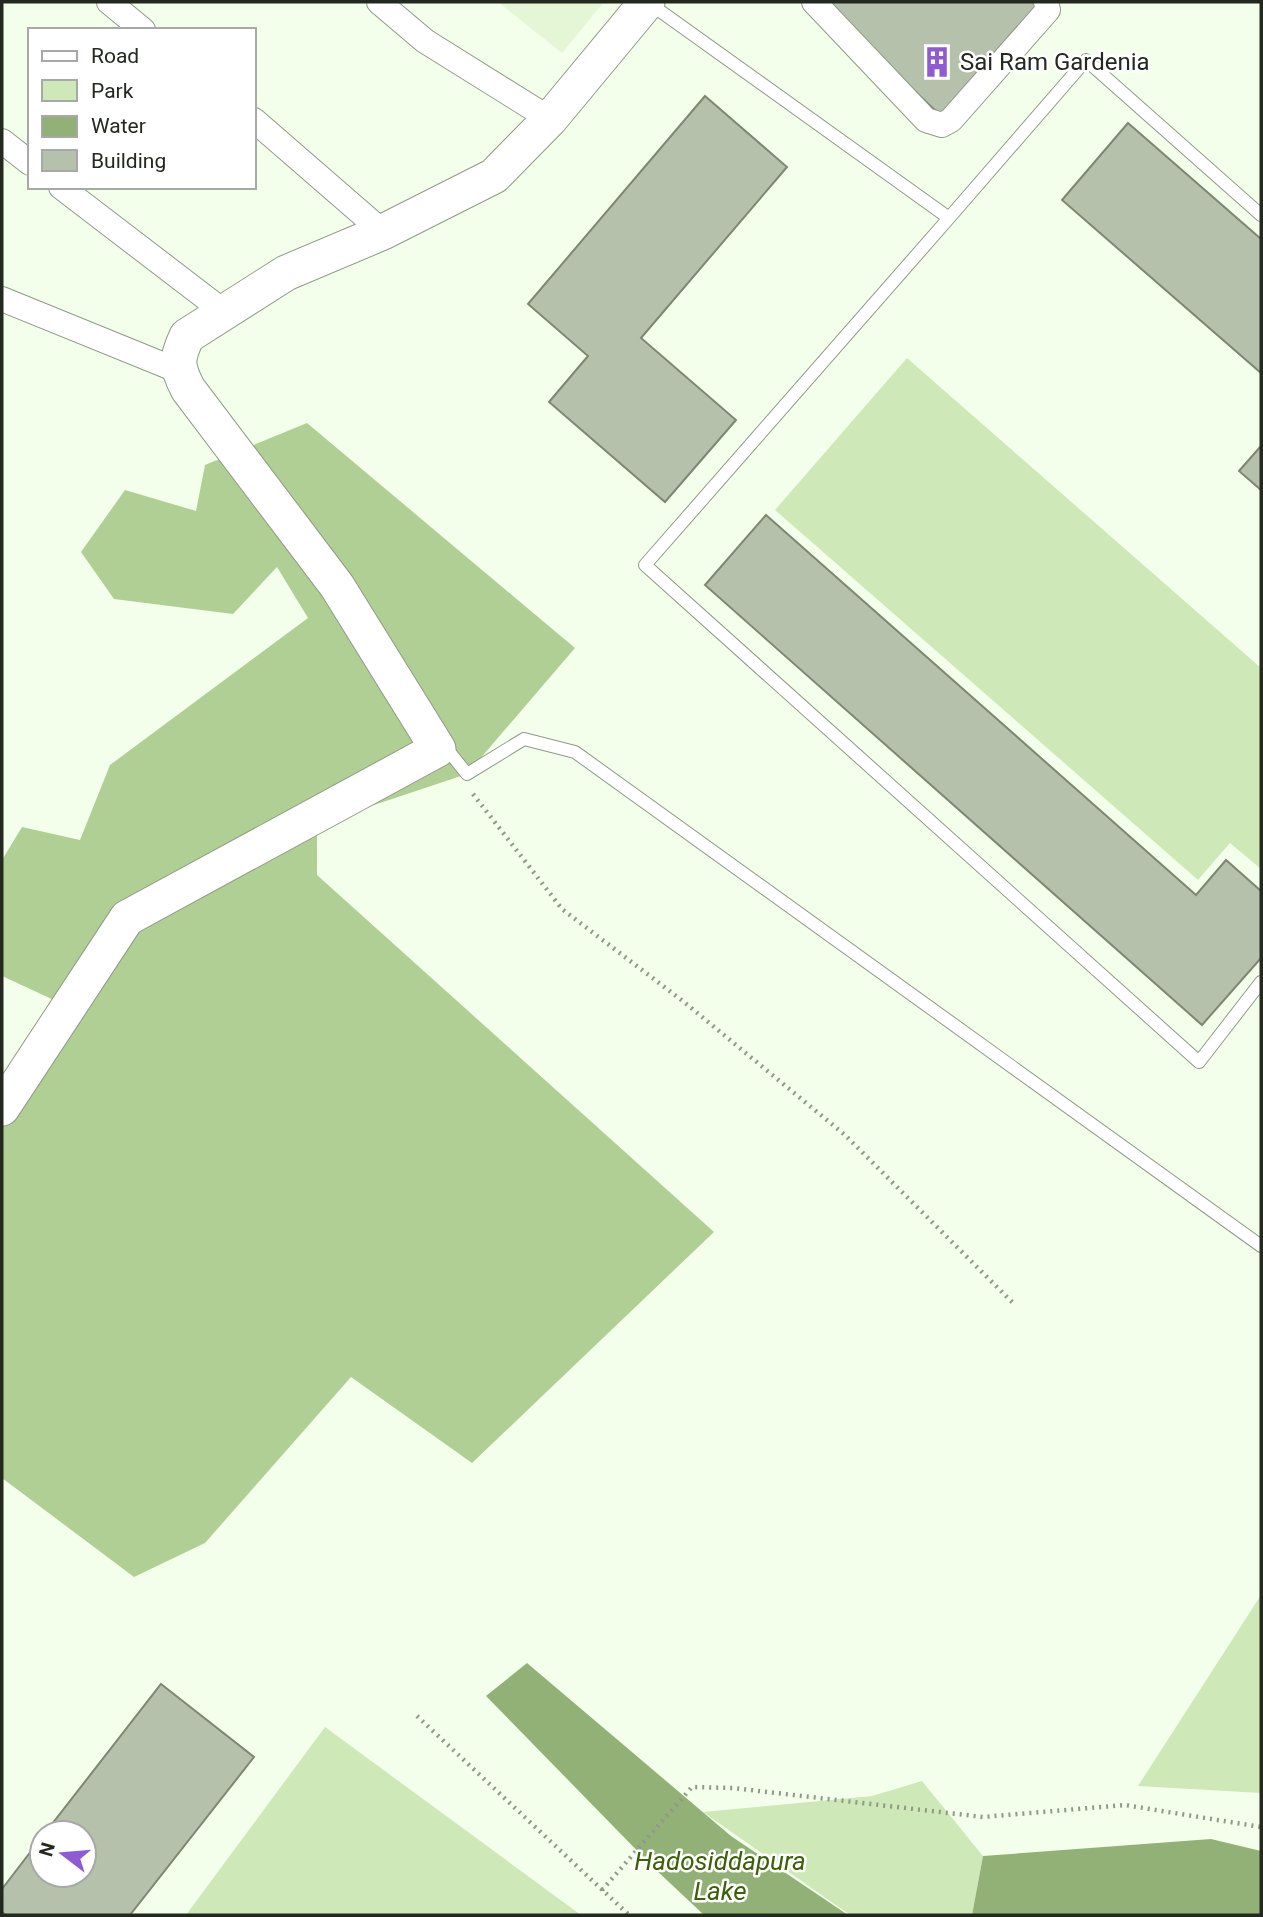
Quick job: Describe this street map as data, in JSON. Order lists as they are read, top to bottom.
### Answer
{
  "water": ["Hadosiddapura Lake"],
  "places": {
    "building": ["Sai Ram Gardenia"]
  },
  "legend": [
    "Road",
    "Park",
    "Water",
    "Building"
  ],
  "north": "left"
}
